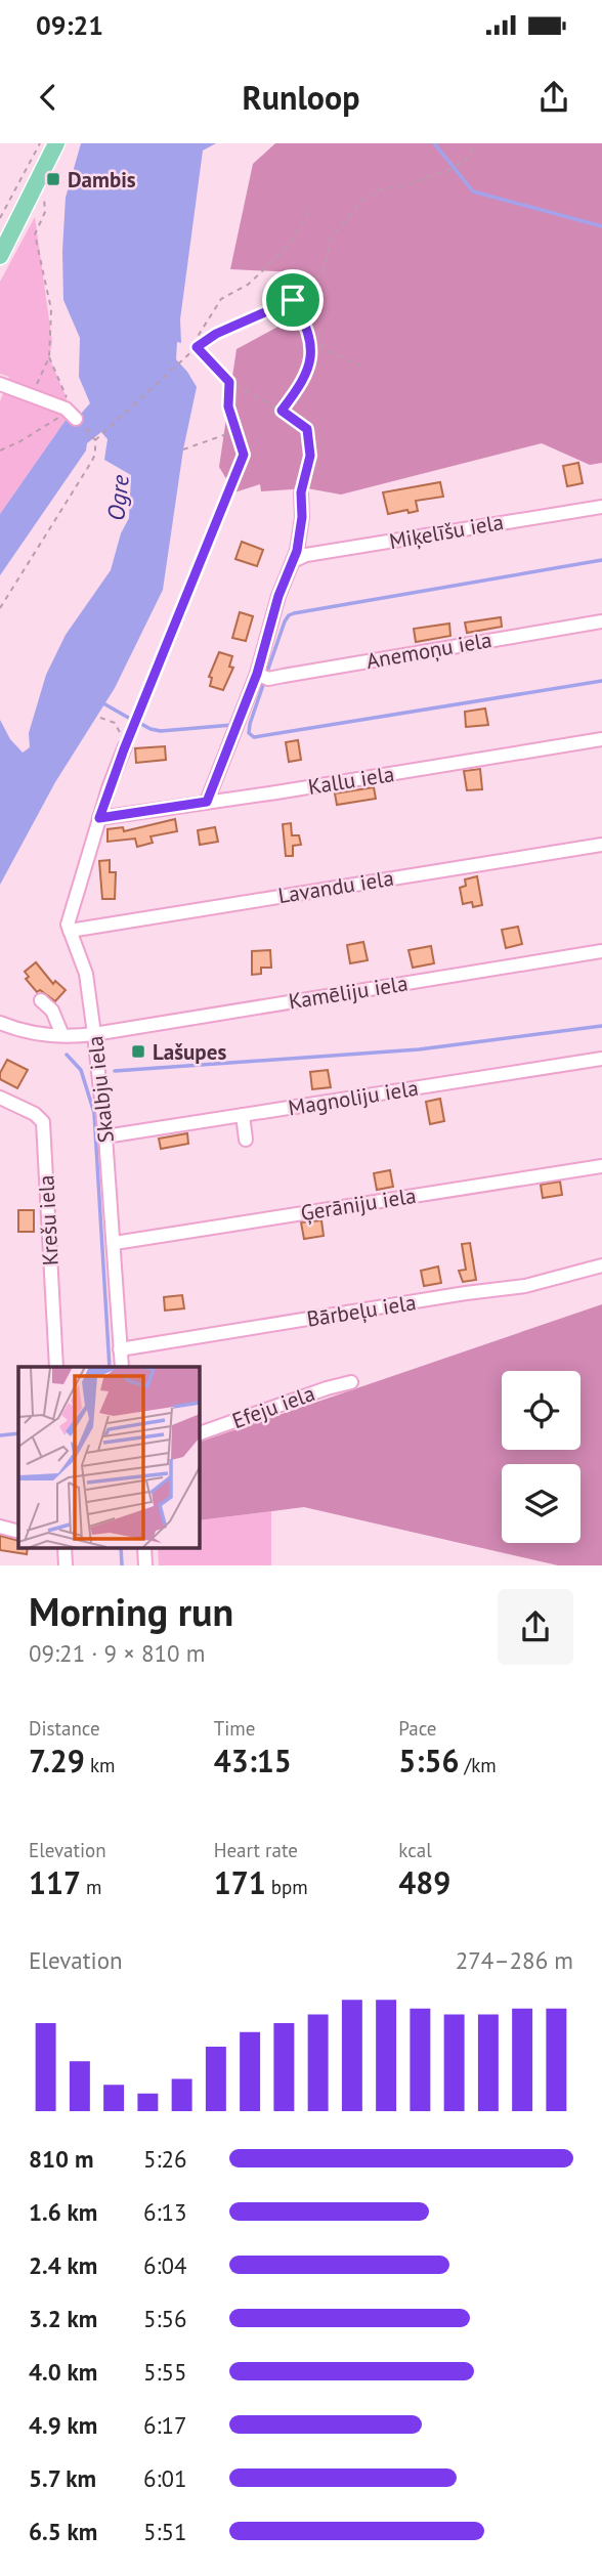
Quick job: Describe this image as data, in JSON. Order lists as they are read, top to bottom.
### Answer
{
  "streets": {
    "street": [
      "Miķelīšu iela",
      "Anemoņu iela",
      "Kallu iela",
      "Lavandu iela",
      "Kamēliju iela",
      "Skalbju iela",
      "Magnoliju iela",
      "Ģerāniju iela",
      "Krešu iela",
      "Bārbeļu iela",
      "Efeju iela"
    ]
  },
  "crossings": [
    ["Lavandu iela", "Skalbju iela"],
    ["Kamēliju iela", "Skalbju iela"],
    ["Skalbju iela", "Magnoliju iela"],
    ["Skalbju iela", "Ģerāniju iela"],
    ["Skalbju iela", "Bārbeļu iela"]
  ],
  "water": ["Ogre"],
  "places": {
    "transit": ["Dambis", "Lašupes"]
  },
  "page": {
    "status": "09:21",
    "header": "Runloop",
    "heading": ["Morning run", "09:21 · 9 × 810 m"],
    "stats": [
      ["Distance", "7.29 km"],
      ["Time", "43:15"],
      ["Pace", "5:56 /km"],
      ["Elevation", "117 m"],
      ["Heart rate", "171 bpm"],
      ["kcal", "489"]
    ],
    "chart": ["Elevation", "274–286 m"],
    "list": [
      {
        "name": "810 m",
        "note": "5:26"
      },
      {
        "name": "1.6 km",
        "note": "6:13"
      },
      {
        "name": "2.4 km",
        "note": "6:04"
      },
      {
        "name": "3.2 km",
        "note": "5:56"
      },
      {
        "name": "4.0 km",
        "note": "5:55"
      },
      {
        "name": "4.9 km",
        "note": "6:17"
      },
      {
        "name": "5.7 km",
        "note": "6:01"
      },
      {
        "name": "6.5 km",
        "note": "5:51"
      }
    ]
  }
}
